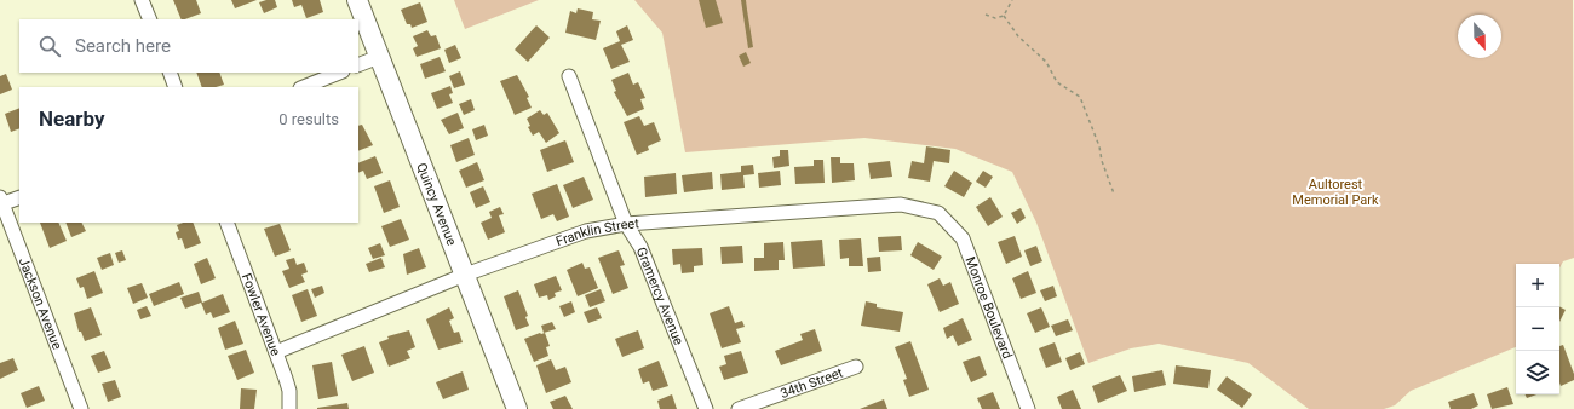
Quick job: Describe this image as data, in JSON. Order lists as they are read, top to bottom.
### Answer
{
  "streets": {
    "street": [
      "Quincy Avenue",
      "Franklin Street",
      "Gramercy Avenue",
      "Jackson Avenue",
      "Monroe Boulevard",
      "Fowler Avenue",
      "34th Street"
    ]
  },
  "crossings": [
    ["Quincy Avenue", "Franklin Street"],
    ["Franklin Street", "Gramercy Avenue"],
    ["Franklin Street", "Monroe Boulevard"],
    ["Franklin Street", "Fowler Avenue"]
  ],
  "parks": ["Aultorest Memorial Park"],
  "north": "bottom",
  "page": {
    "search": "Search here",
    "heading": ["Nearby", "0 results"],
    "map_buttons": ["+", "−"]
  }
}
